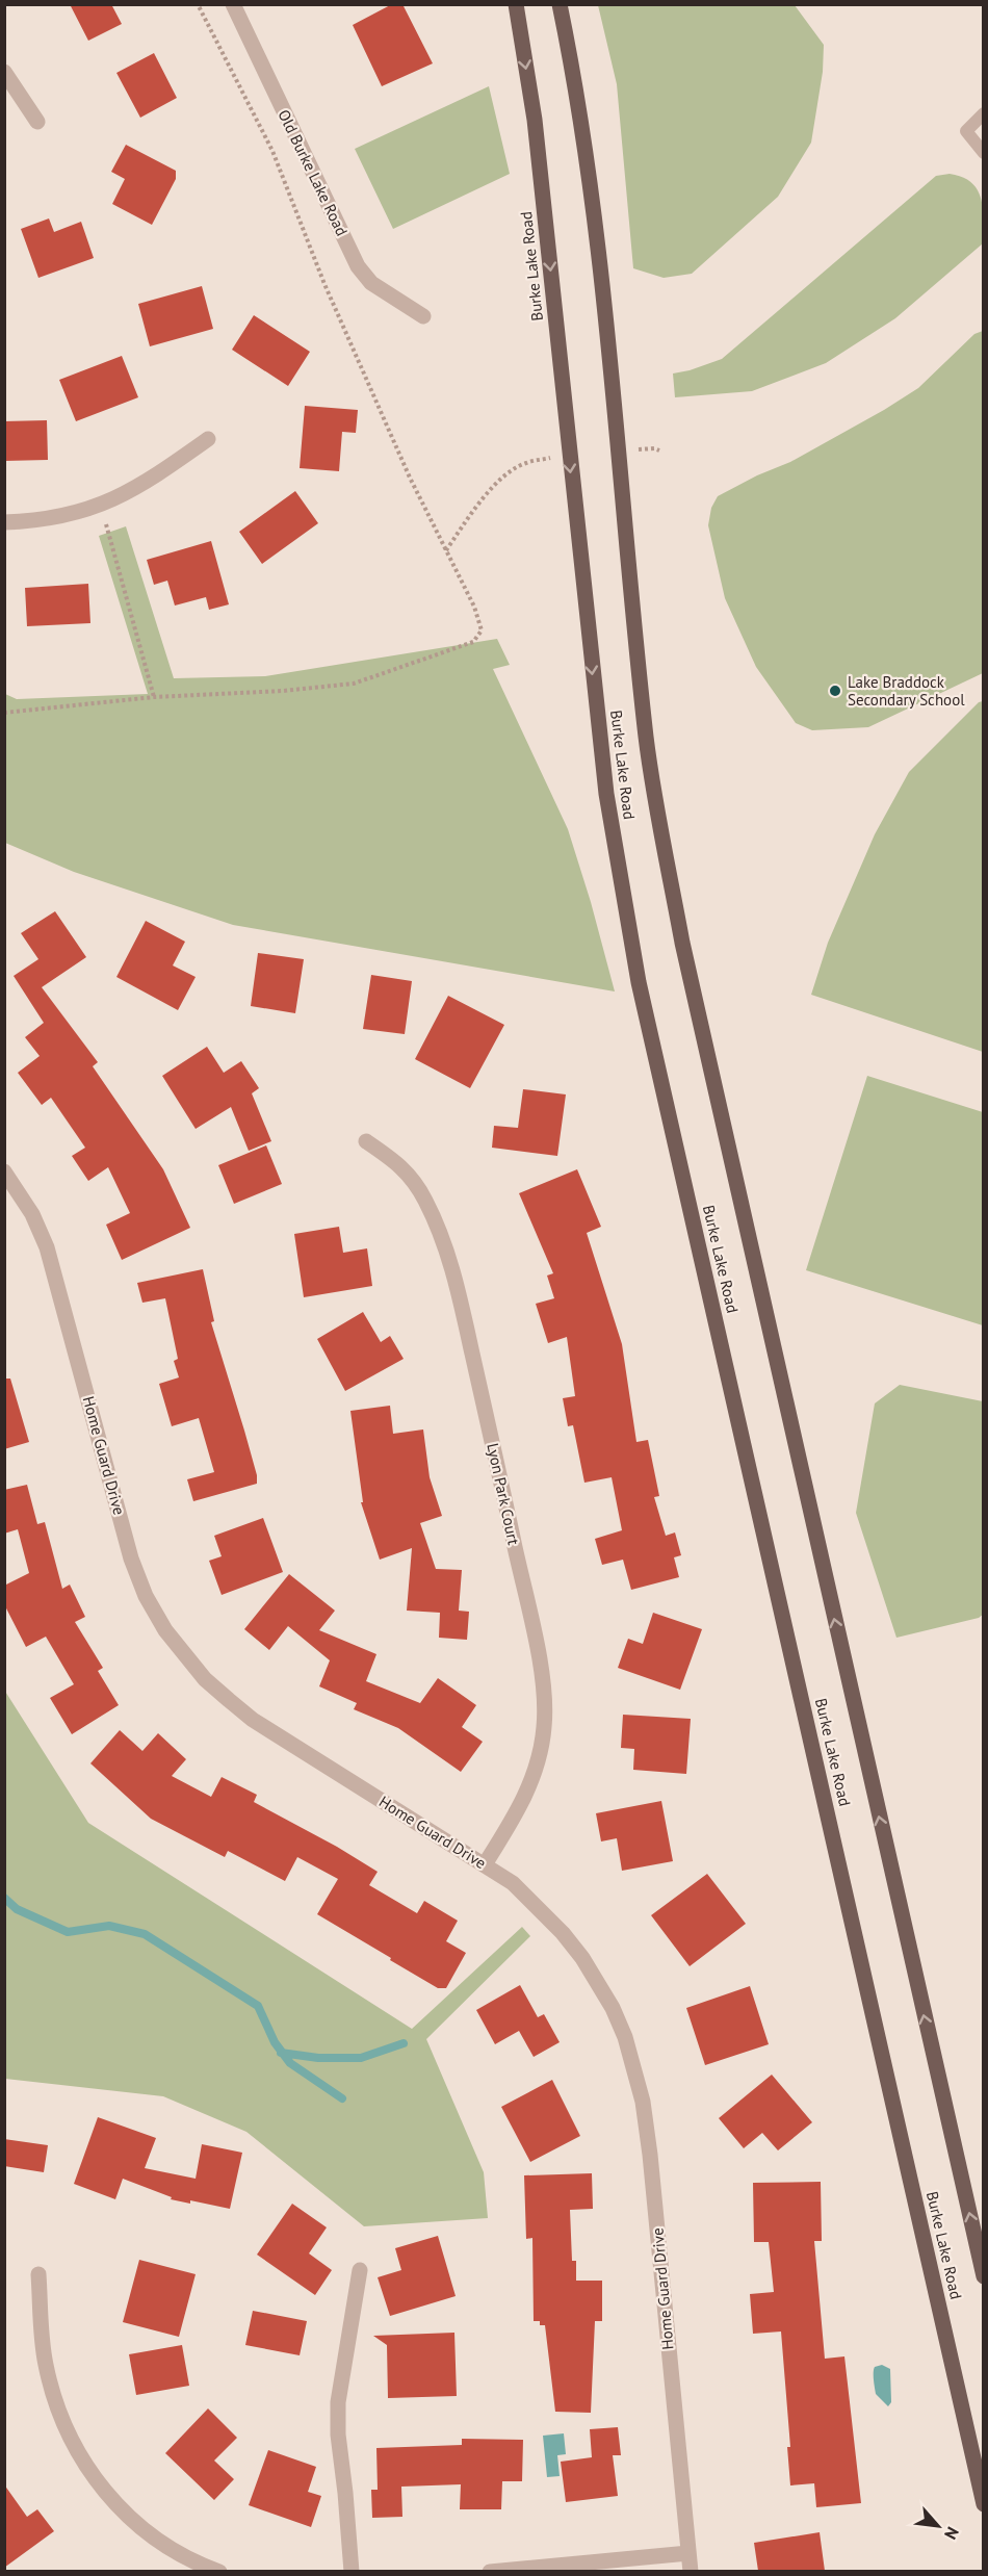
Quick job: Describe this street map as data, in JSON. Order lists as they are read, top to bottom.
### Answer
{
  "streets": {
    "main road": ["Burke Lake Road"],
    "street": ["Old Burke Lake Road", "Home Guard Drive", "Lyon Park Court"]
  },
  "crossings": [
    ["Home Guard Drive", "Lyon Park Court"]
  ],
  "places": ["Lake Braddock Secondary School"],
  "north": "bottom right"
}
